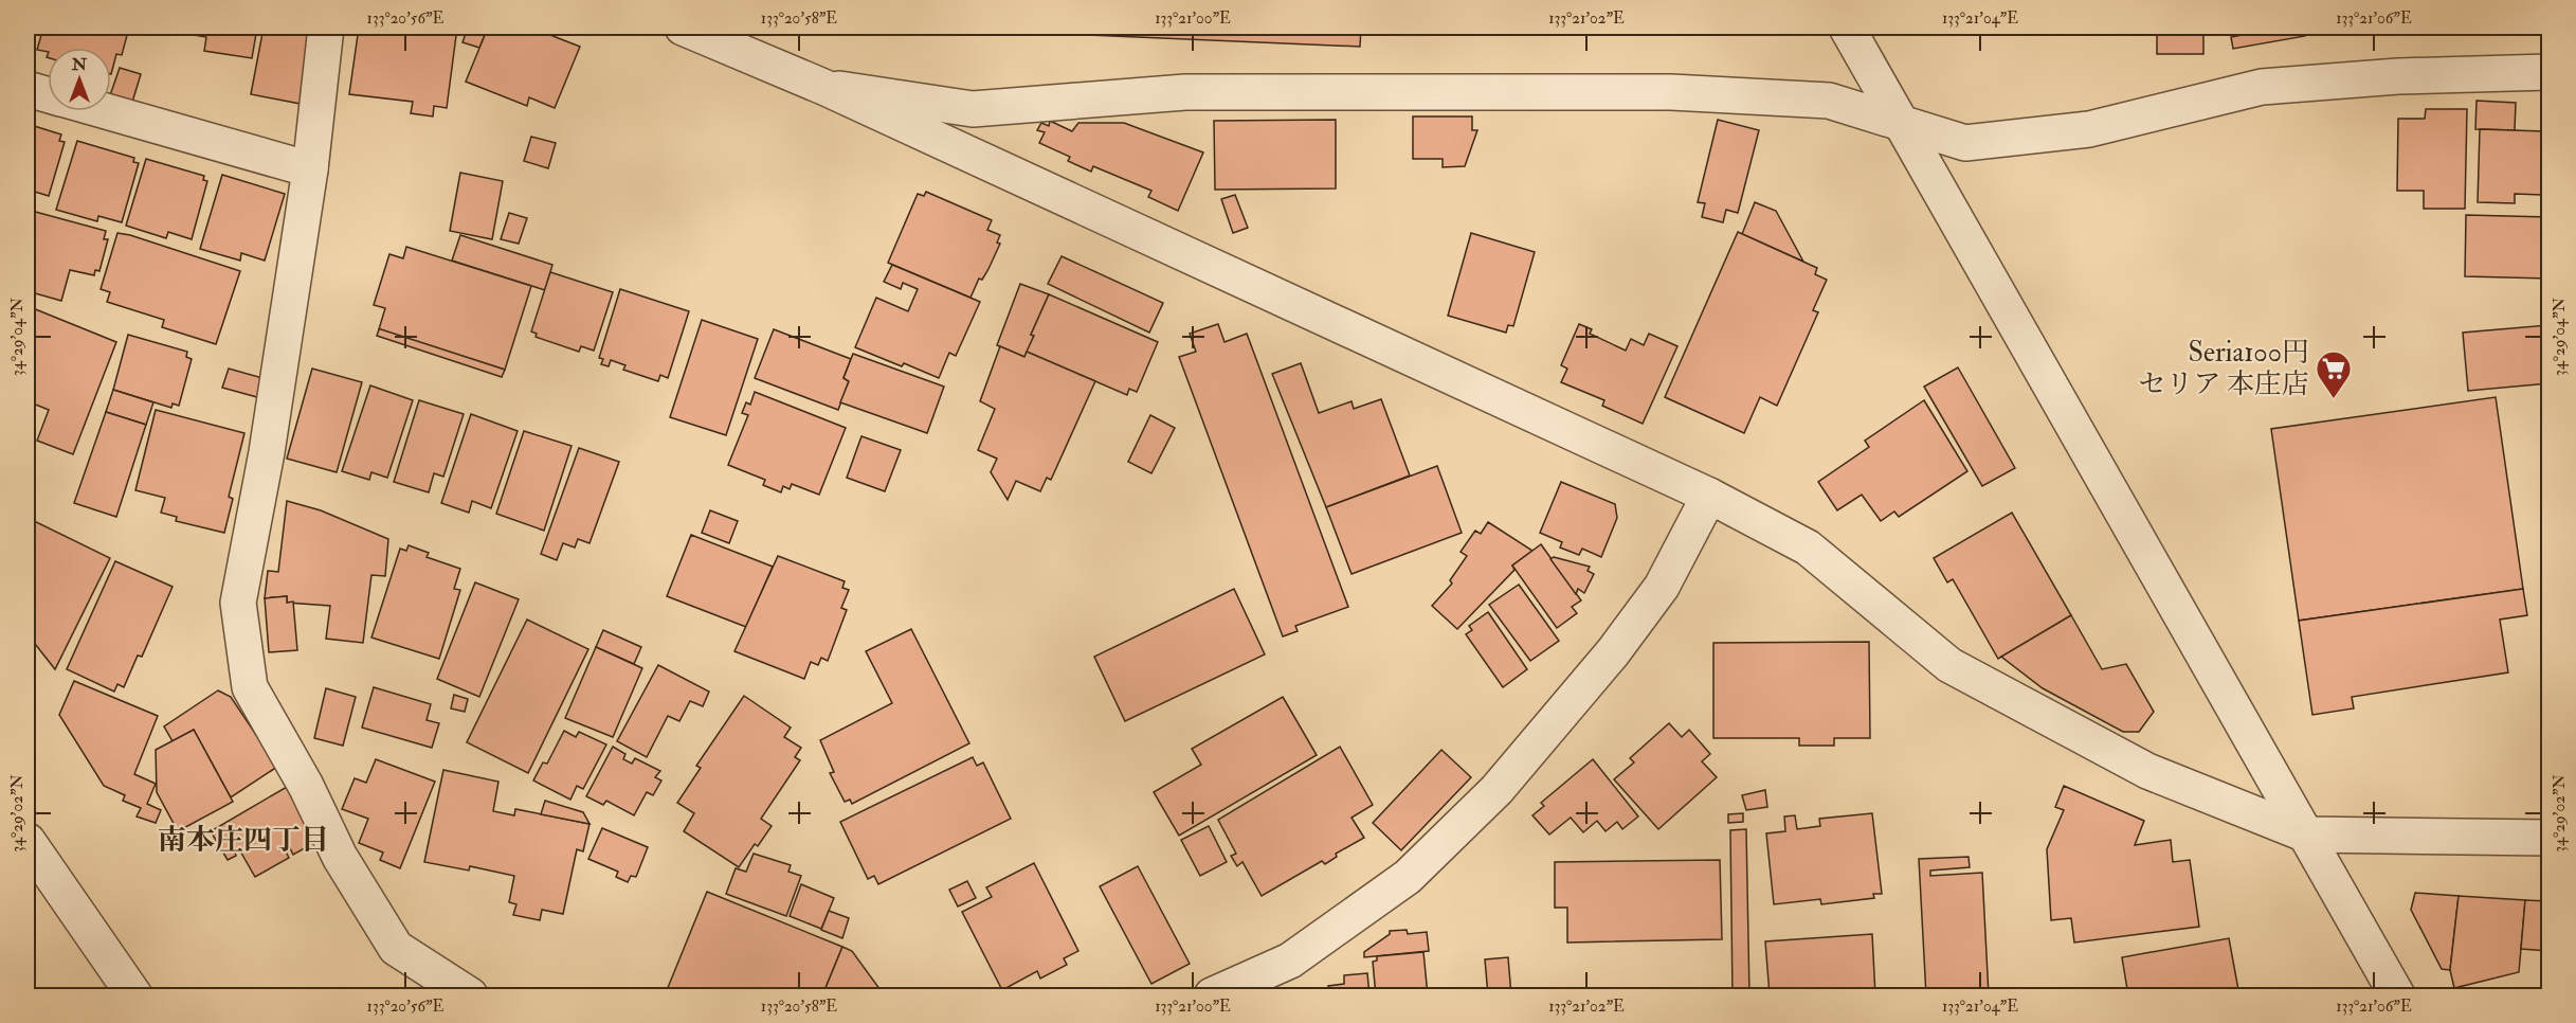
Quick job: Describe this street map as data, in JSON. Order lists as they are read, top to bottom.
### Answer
{
  "districts": ["南本庄四丁目"],
  "places": {
    "supermarket": ["Seria100円 セリア 本庄店"]
  },
  "north": "top",
  "coordinates": [
    "133°20'56\"E",
    "133°20'58\"E",
    "133°21'00\"E",
    "133°21'02\"E",
    "133°21'04\"E",
    "133°21'06\"E",
    "34°29'04\"N",
    "34°29'02\"N"
  ]
}
